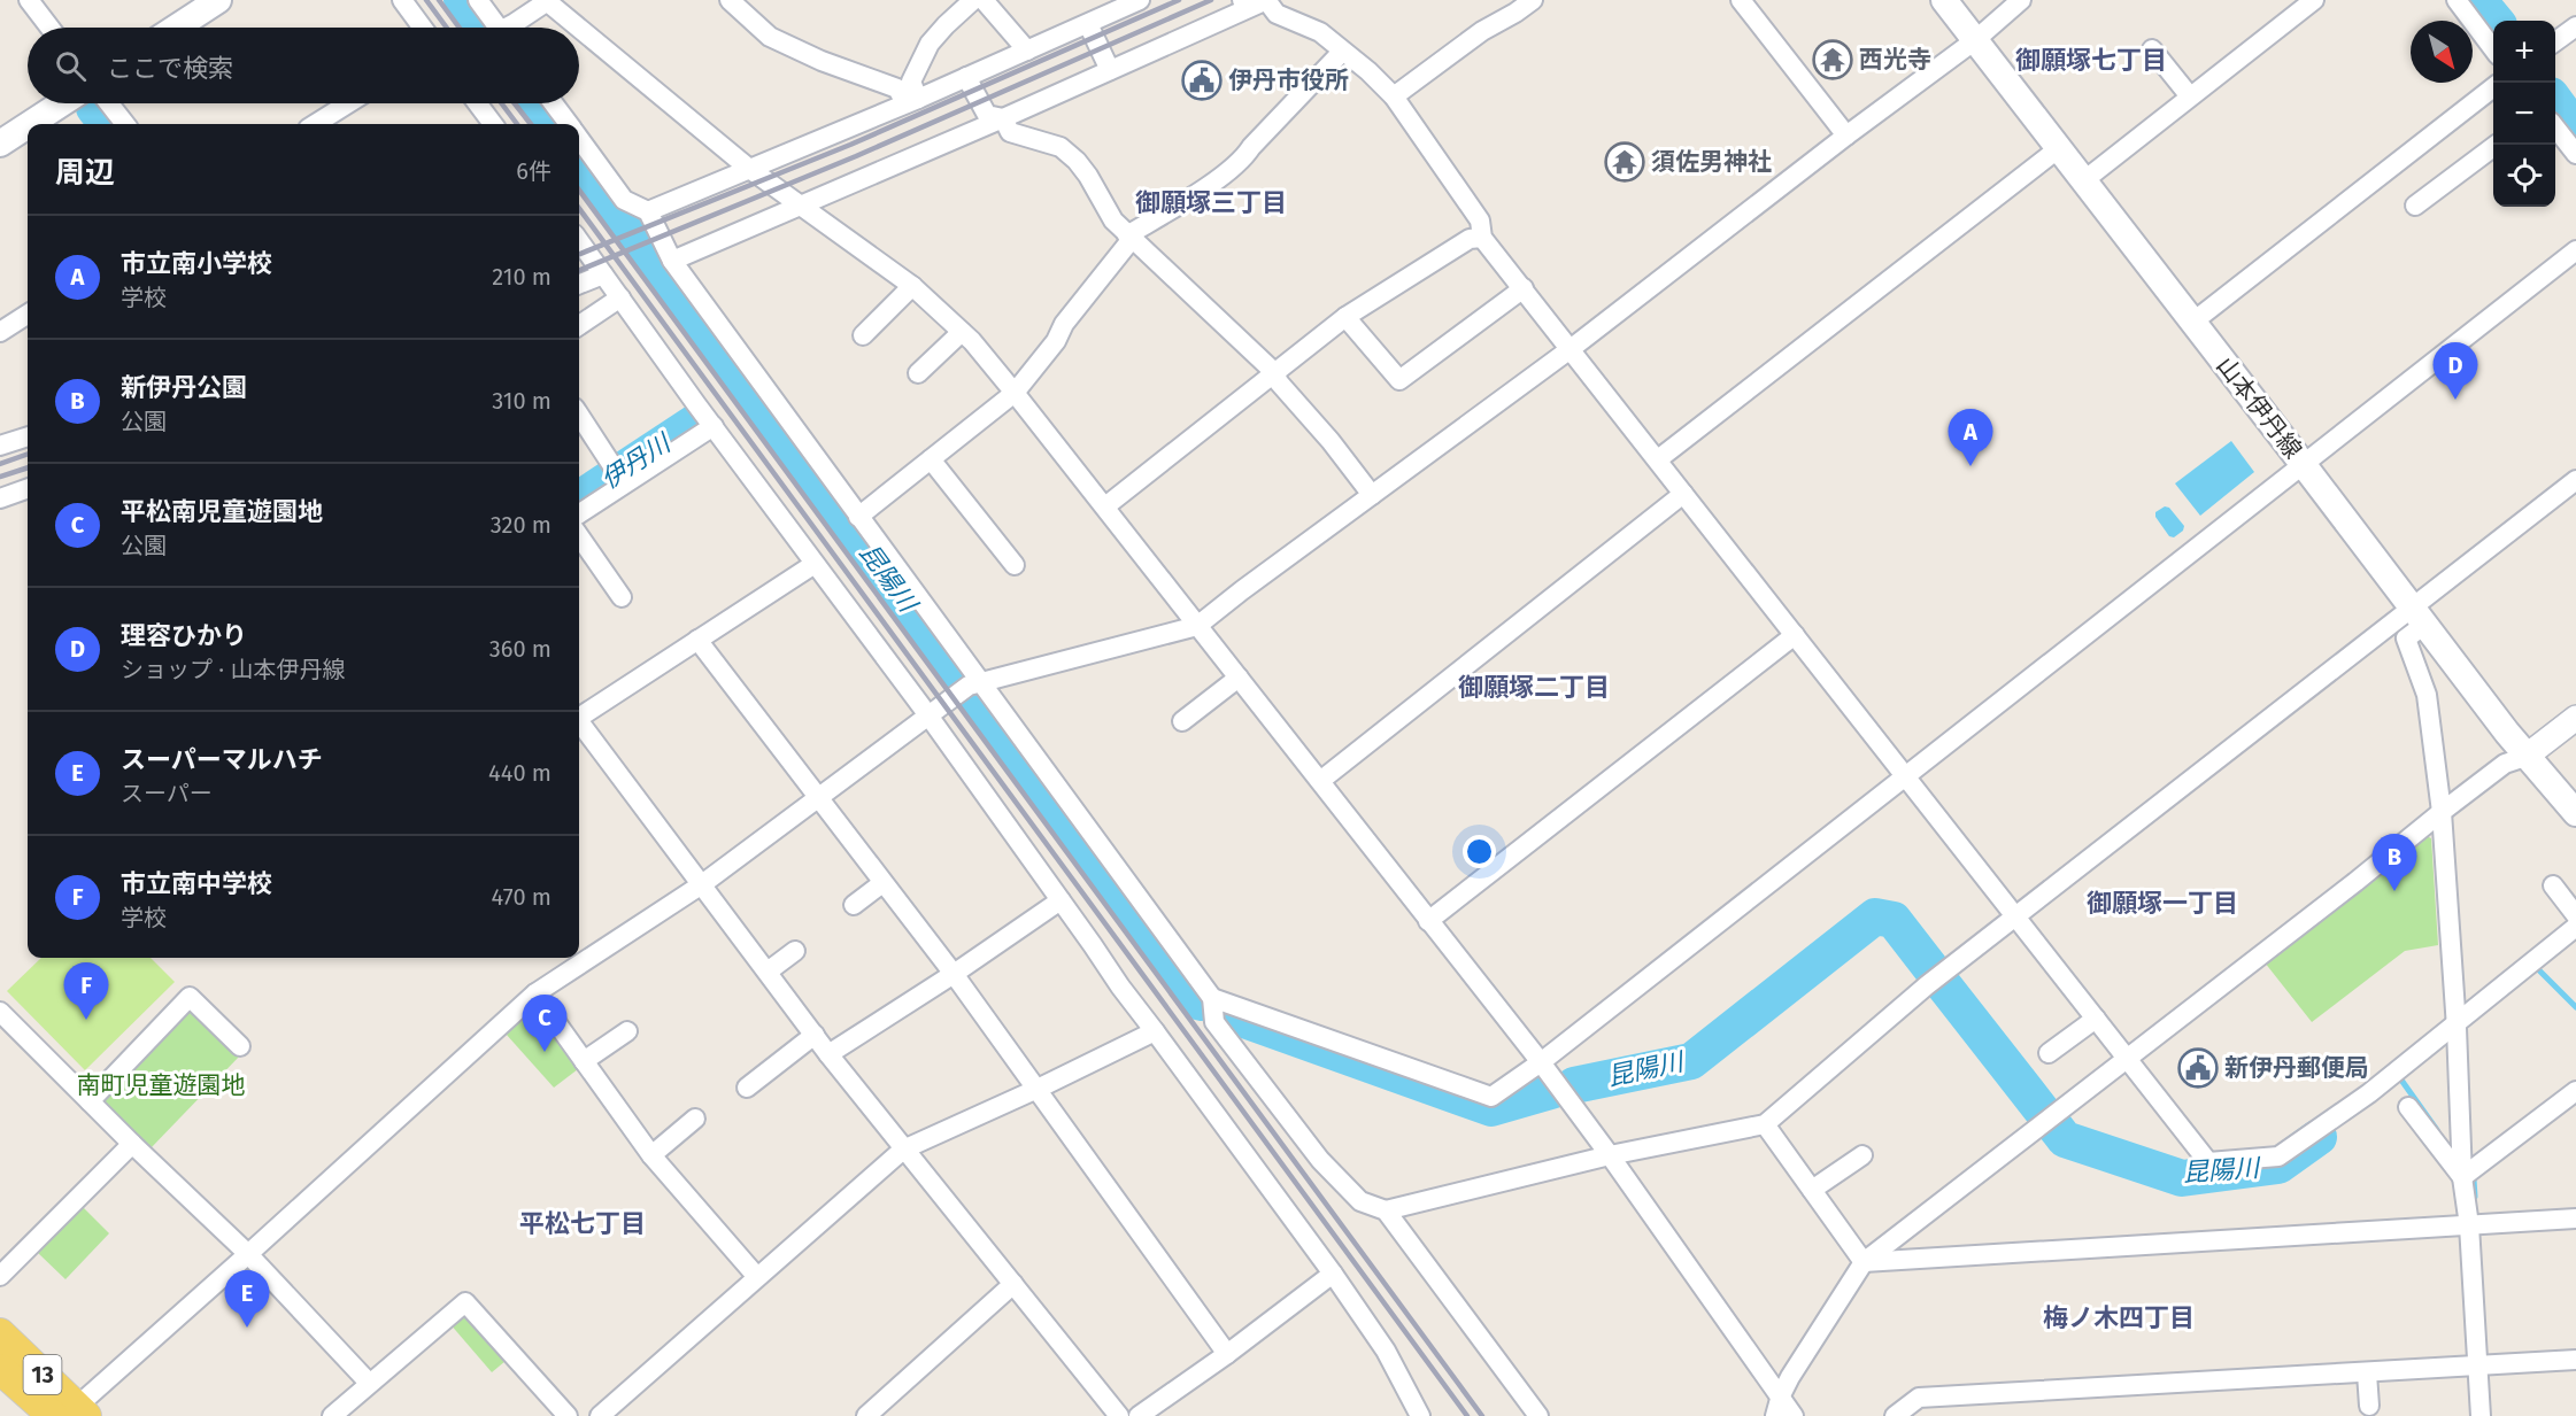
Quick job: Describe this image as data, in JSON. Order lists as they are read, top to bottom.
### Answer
{
  "streets": {
    "main road": ["山本伊丹線", "13"]
  },
  "districts": [
    "御願塚七丁目",
    "御願塚三丁目",
    "御願塚二丁目",
    "御願塚一丁目",
    "平松七丁目",
    "梅ノ木四丁目"
  ],
  "water": ["伊丹川", "昆陽川"],
  "parks": ["南町児童遊園地"],
  "places": {
    "temple": ["西光寺", "須佐男神社"],
    "public building": ["伊丹市役所", "新伊丹郵便局"]
  },
  "north": "bottom right",
  "page": {
    "map_buttons": ["+", "−"],
    "search": "ここで検索",
    "heading": ["周辺", "6件"],
    "list": [
      {
        "mark": "A",
        "name": "市立南小学校",
        "note": "学校",
        "value": "210 m"
      },
      {
        "mark": "B",
        "name": "新伊丹公園",
        "note": "公園",
        "value": "310 m"
      },
      {
        "mark": "C",
        "name": "平松南児童遊園地",
        "note": "公園",
        "value": "320 m"
      },
      {
        "mark": "D",
        "name": "理容ひかり",
        "note": "ショップ · 山本伊丹線",
        "value": "360 m"
      },
      {
        "mark": "E",
        "name": "スーパーマルハチ",
        "note": "スーパー",
        "value": "440 m"
      },
      {
        "mark": "F",
        "name": "市立南中学校",
        "note": "学校",
        "value": "470 m"
      }
    ],
    "pins": [
      "D",
      "A",
      "B",
      "F",
      "C",
      "E"
    ]
  }
}
